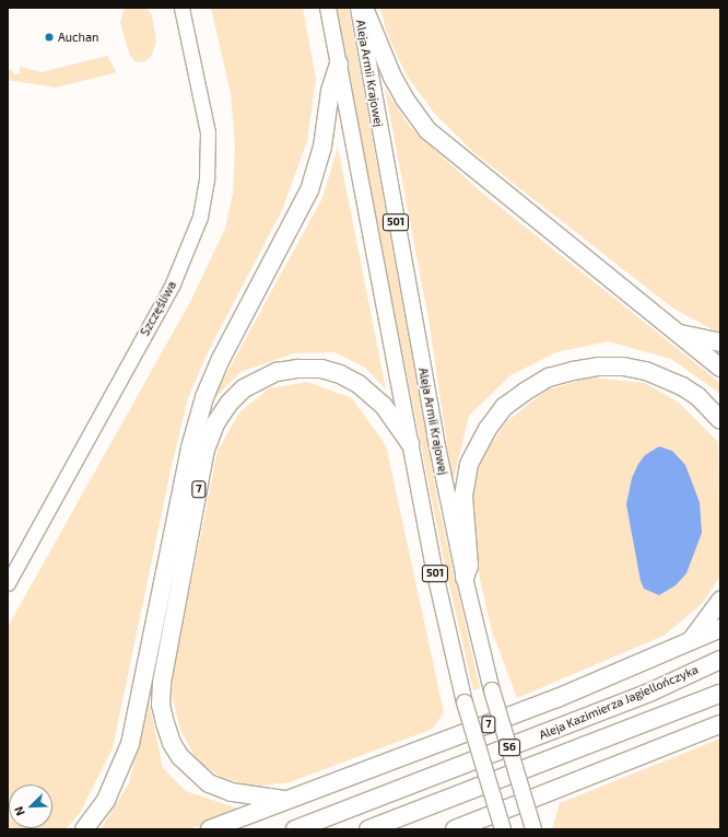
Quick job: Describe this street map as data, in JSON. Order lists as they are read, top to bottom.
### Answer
{
  "streets": {
    "highway": ["7", "Aleja Kazimierza Jagiellończyka", "S6"],
    "main road": ["Aleja Armii Krajowej", "501"],
    "street": ["Szczęśliwa"]
  },
  "crossings": [
    ["501", "7"]
  ],
  "places": ["Auchan"],
  "north": "bottom left"
}
